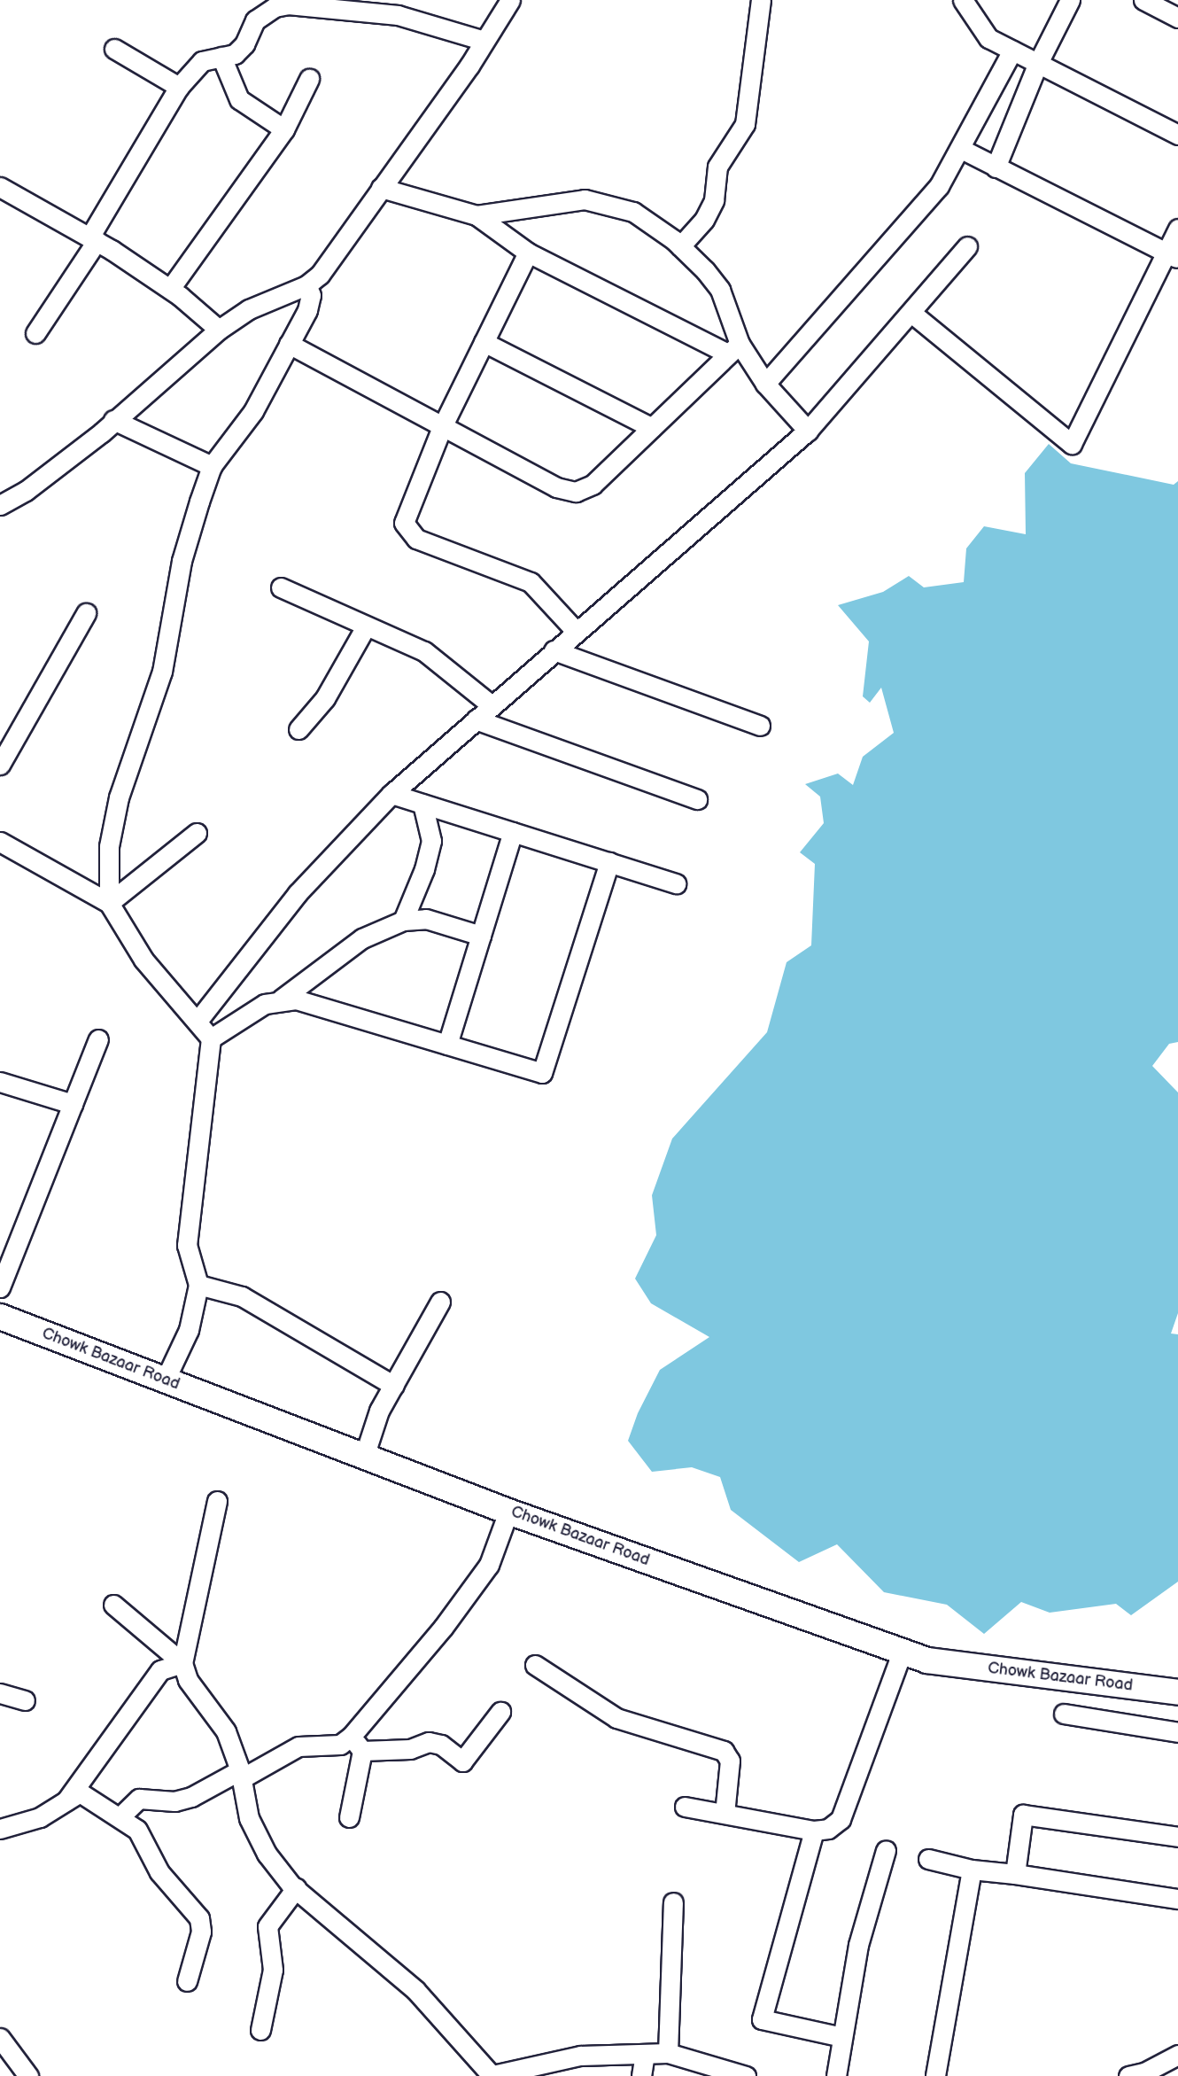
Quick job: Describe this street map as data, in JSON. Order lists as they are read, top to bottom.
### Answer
{
  "streets": {
    "main road": ["Chowk Bazaar Road"]
  }
}
